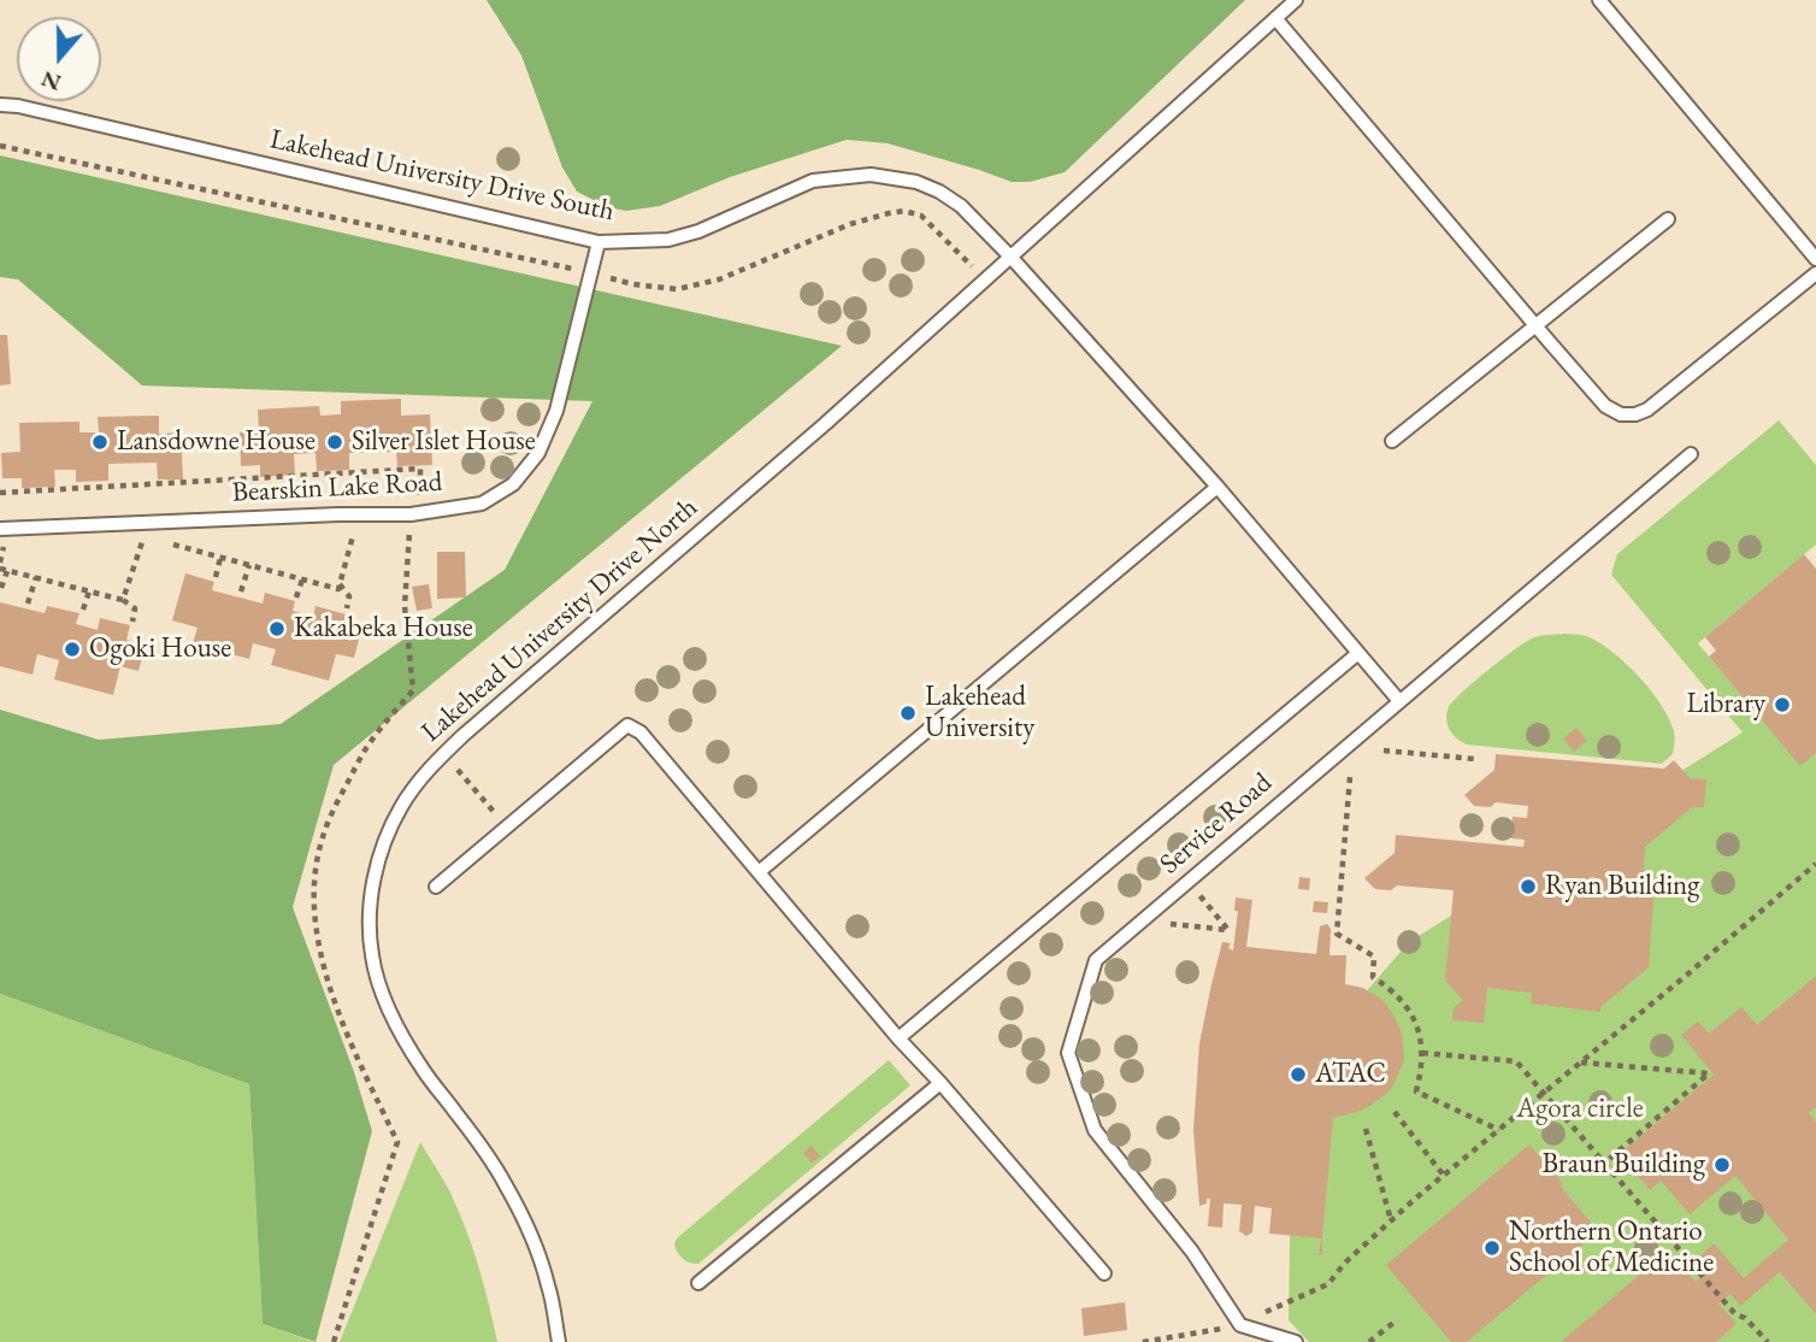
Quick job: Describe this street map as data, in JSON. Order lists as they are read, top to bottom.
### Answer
{
  "streets": {
    "lane": [
      "Lakehead University Drive South",
      "Bearskin Lake Road",
      "Lakehead University Drive North",
      "Service Road"
    ]
  },
  "crossings": [
    ["Lakehead University Drive South", "Bearskin Lake Road"],
    ["Lakehead University Drive South", "Lakehead University Drive North"],
    ["Lakehead University Drive South", "Service Road"]
  ],
  "parks": ["Agora circle"],
  "places": [
    "Lansdowne House",
    "Silver Islet House",
    "Kakabeka House",
    "Ogoki House",
    "Library",
    "Lakehead University",
    "Ryan Building",
    "ATAC",
    "Braun Building",
    "Northern Ontario School of Medicine"
  ],
  "north": "bottom"
}
